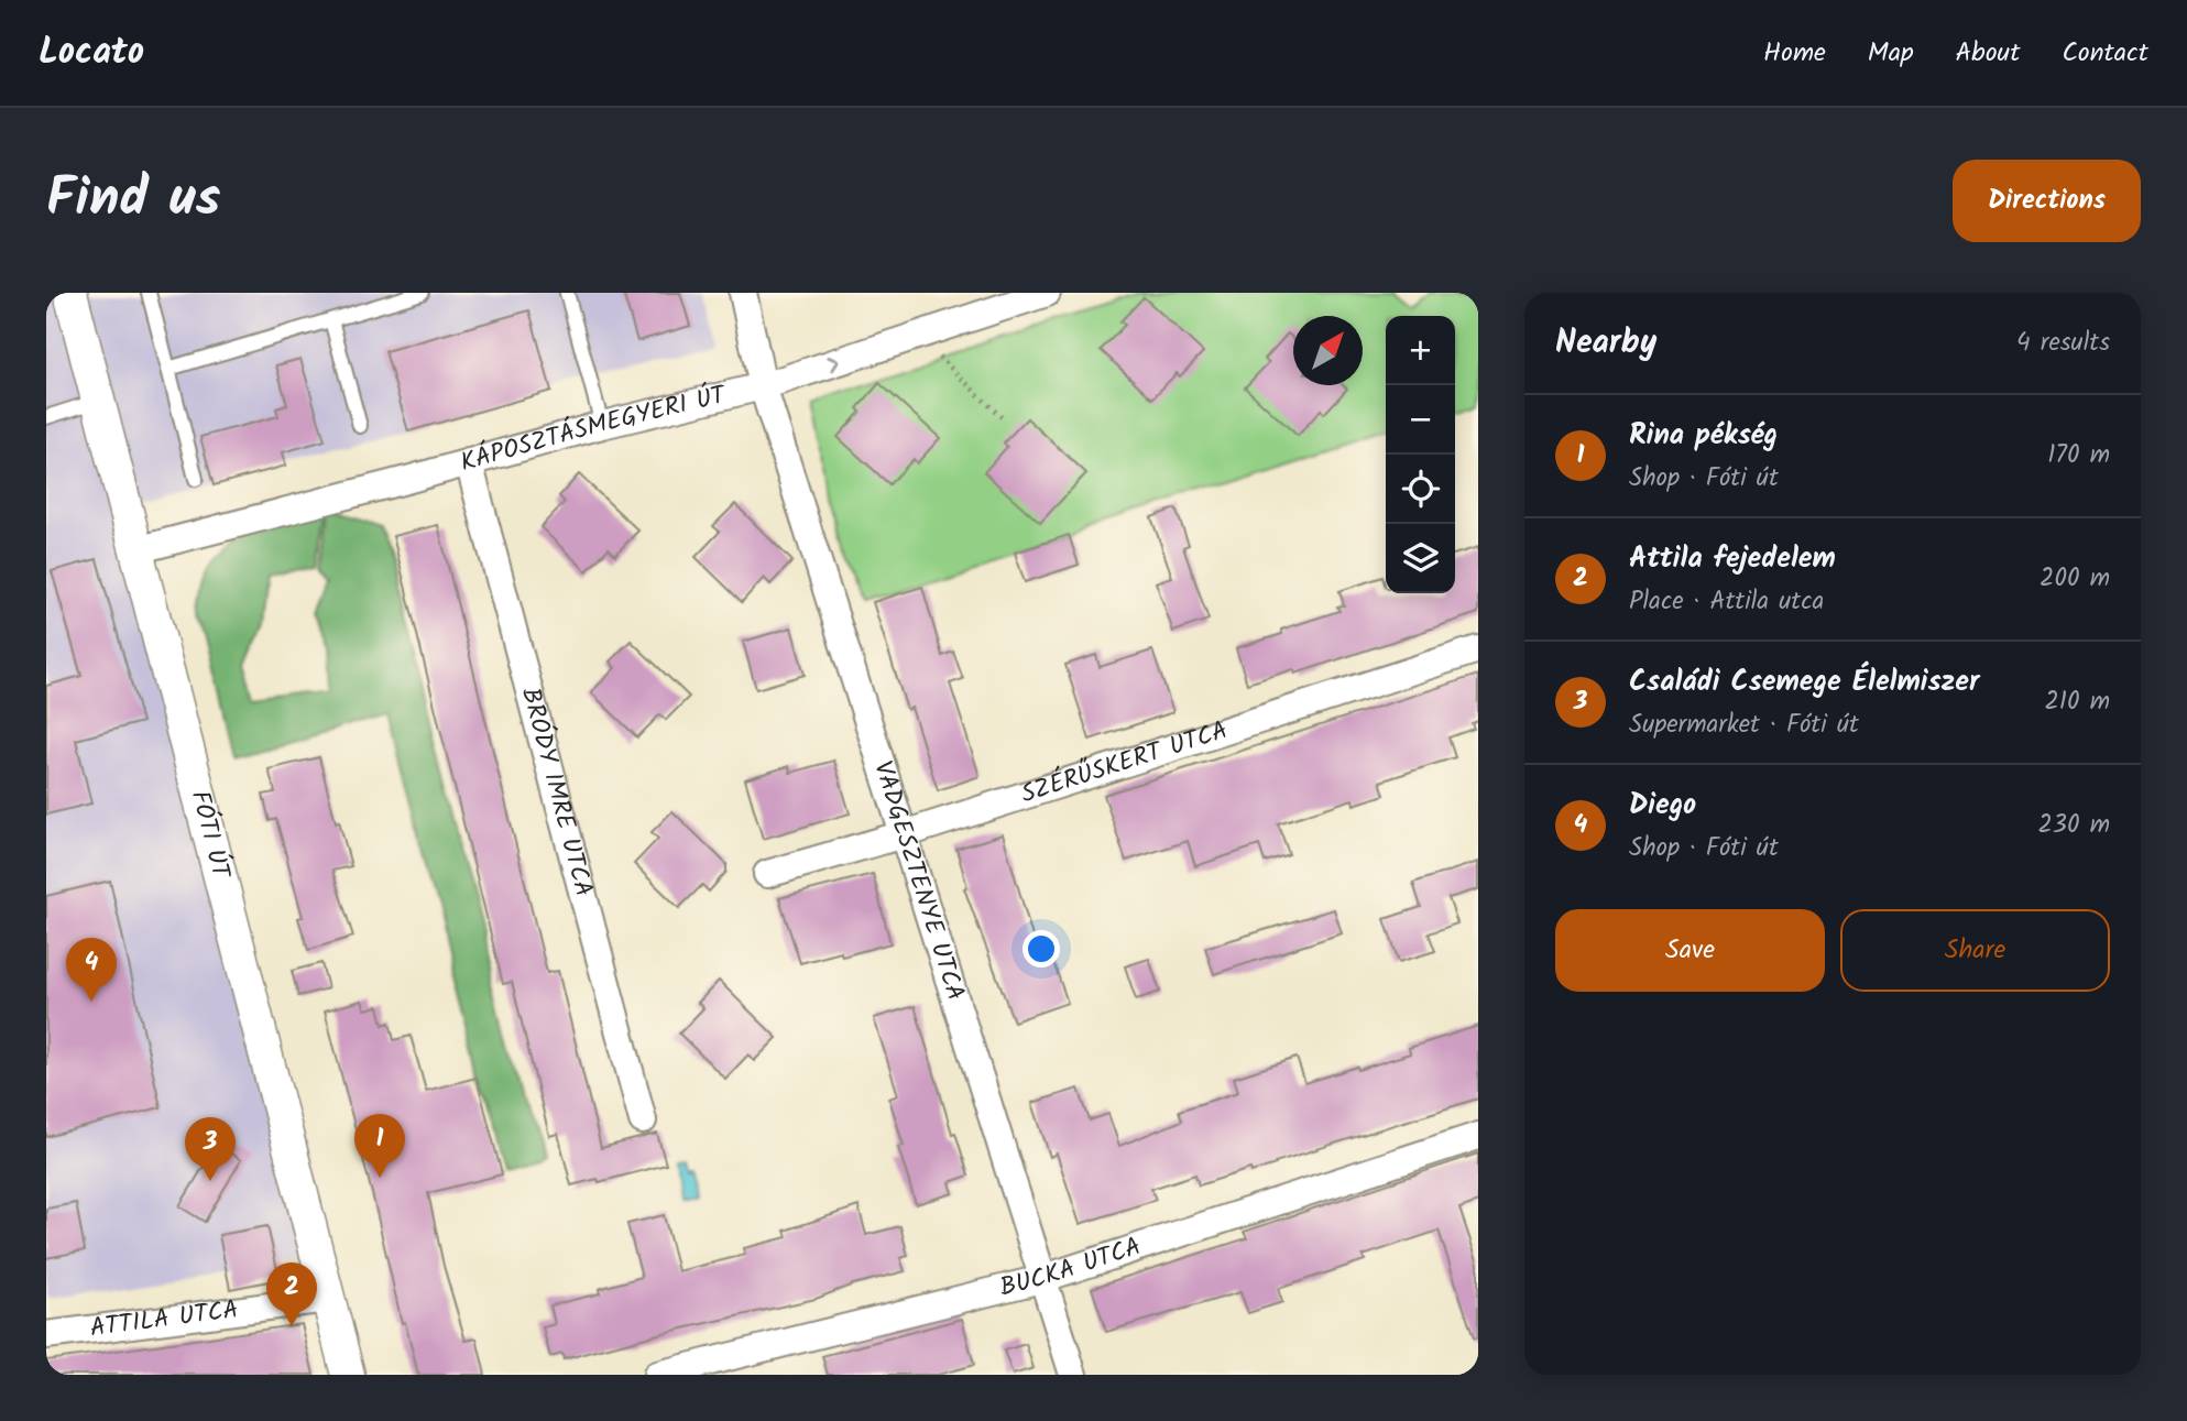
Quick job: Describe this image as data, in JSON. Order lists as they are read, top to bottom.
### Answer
{
  "streets": {
    "street": [
      "KÁPOSZTÁSMEGYERI ÚT",
      "SZÉRŰSKERT UTCA",
      "BRÓDY IMRE UTCA",
      "FÓTI ÚT",
      "VADGESZTENYE UTCA",
      "BUCKA UTCA",
      "ATTILA UTCA"
    ]
  },
  "crossings": [
    ["KÁPOSZTÁSMEGYERI ÚT", "BRÓDY IMRE UTCA"],
    ["KÁPOSZTÁSMEGYERI ÚT", "FÓTI ÚT"],
    ["KÁPOSZTÁSMEGYERI ÚT", "VADGESZTENYE UTCA"],
    ["SZÉRŰSKERT UTCA", "VADGESZTENYE UTCA"],
    ["FÓTI ÚT", "ATTILA UTCA"],
    ["VADGESZTENYE UTCA", "BUCKA UTCA"]
  ],
  "north": "top right",
  "page": {
    "header": "Locato",
    "nav": [
      "Home",
      "Map",
      "About",
      "Contact"
    ],
    "title": "Find us",
    "buttons": [
      "Directions",
      ["Save", "Share"]
    ],
    "heading": ["Nearby", "4 results"],
    "map_buttons": ["+", "−"],
    "list": [
      {
        "mark": "1",
        "name": "Rina pékség",
        "note": "Shop · Fóti út",
        "value": "170 m"
      },
      {
        "mark": "2",
        "name": "Attila fejedelem",
        "note": "Place · Attila utca",
        "value": "200 m"
      },
      {
        "mark": "3",
        "name": "Családi Csemege Élelmiszer",
        "note": "Supermarket · Fóti út",
        "value": "210 m"
      },
      {
        "mark": "4",
        "name": "Diego",
        "note": "Shop · Fóti út",
        "value": "230 m"
      }
    ],
    "pins": [
      "4",
      "1",
      "3",
      "2"
    ]
  }
}
